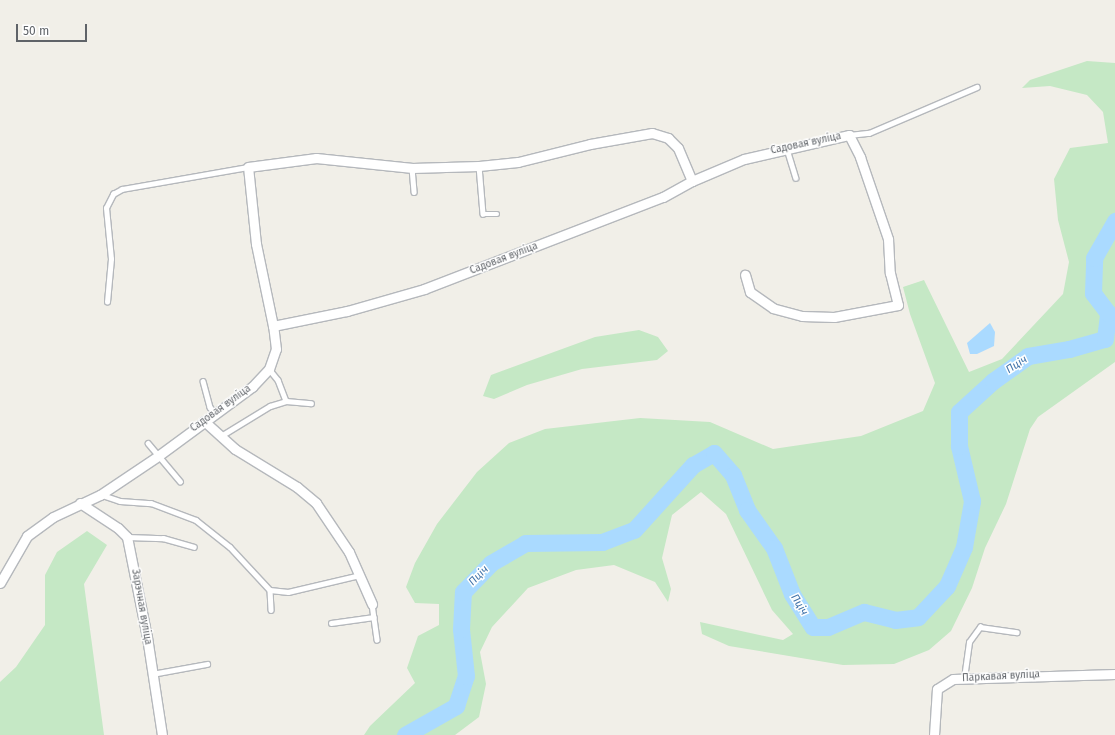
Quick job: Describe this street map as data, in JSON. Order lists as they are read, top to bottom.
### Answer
{
  "streets": {
    "street": ["Садовая вуліца", "Зарэчная вуліца", "Паркавая вуліца"]
  },
  "water": ["Пціч"],
  "scale_bar": "50 m"
}
